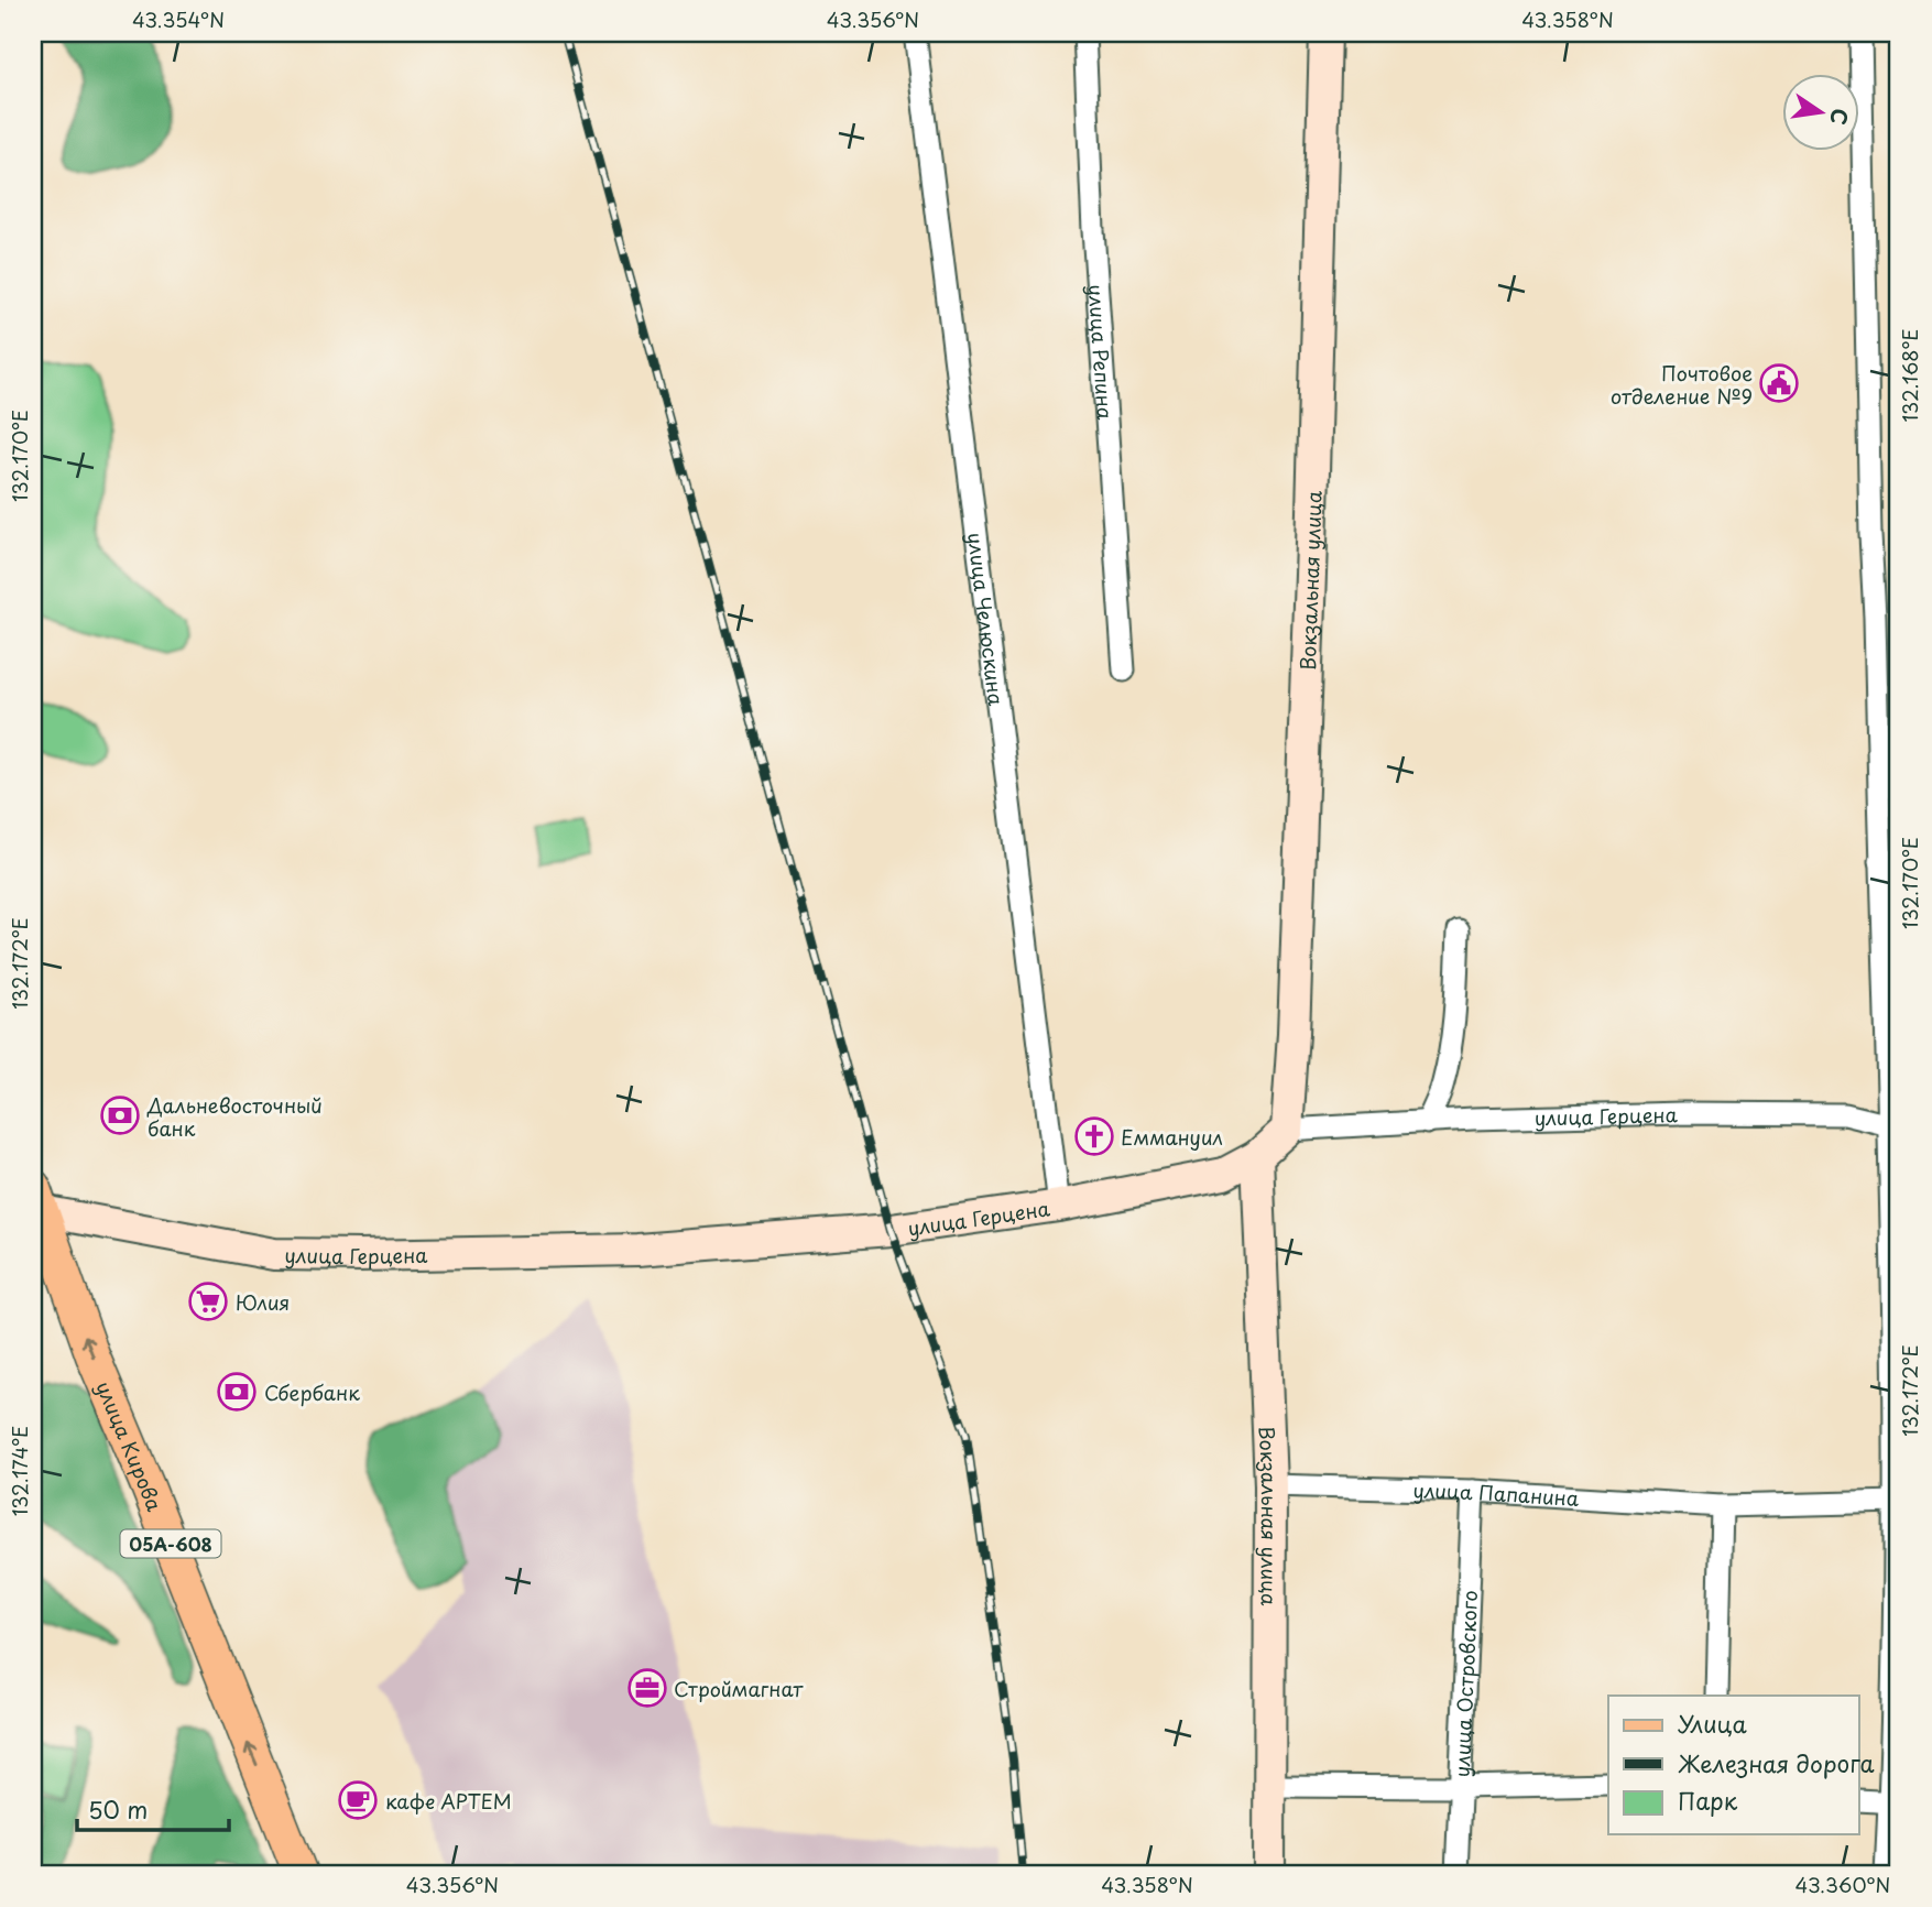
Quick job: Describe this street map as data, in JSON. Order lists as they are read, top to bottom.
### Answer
{
  "streets": {
    "main road": [
      "Вокзальная улица",
      "улица Герцена",
      "улица Кирова",
      "05А-608"
    ],
    "street": [
      "улица Репина",
      "улица Челюскина",
      "улица Папанина",
      "улица Островского"
    ]
  },
  "crossings": [
    ["Вокзальная улица", "улица Герцена"],
    ["Вокзальная улица", "улица Папанина"],
    ["улица Челюскина", "улица Герцена"],
    ["улица Герцена", "улица Кирова"],
    ["улица Папанина", "улица Островского"]
  ],
  "one_way": ["улица Кирова"],
  "places": {
    "public building": ["Почтовое отделение №9"],
    "bank": ["Дальневосточный банк", "Сбербанк"],
    "church": ["Еммануил"],
    "supermarket": ["Юлия"],
    "office": ["Строймагнат"],
    "cafe": ["кафе АРТЕМ"]
  },
  "legend": ["Улица", "Железная дорога", "Парк"],
  "scale_bar": "50 m",
  "north": "right",
  "coordinates": [
    "43.354°N",
    "43.356°N",
    "43.358°N",
    "132.168°E",
    "132.170°E",
    "132.172°E",
    "132.174°E",
    "43.360°N"
  ]
}
